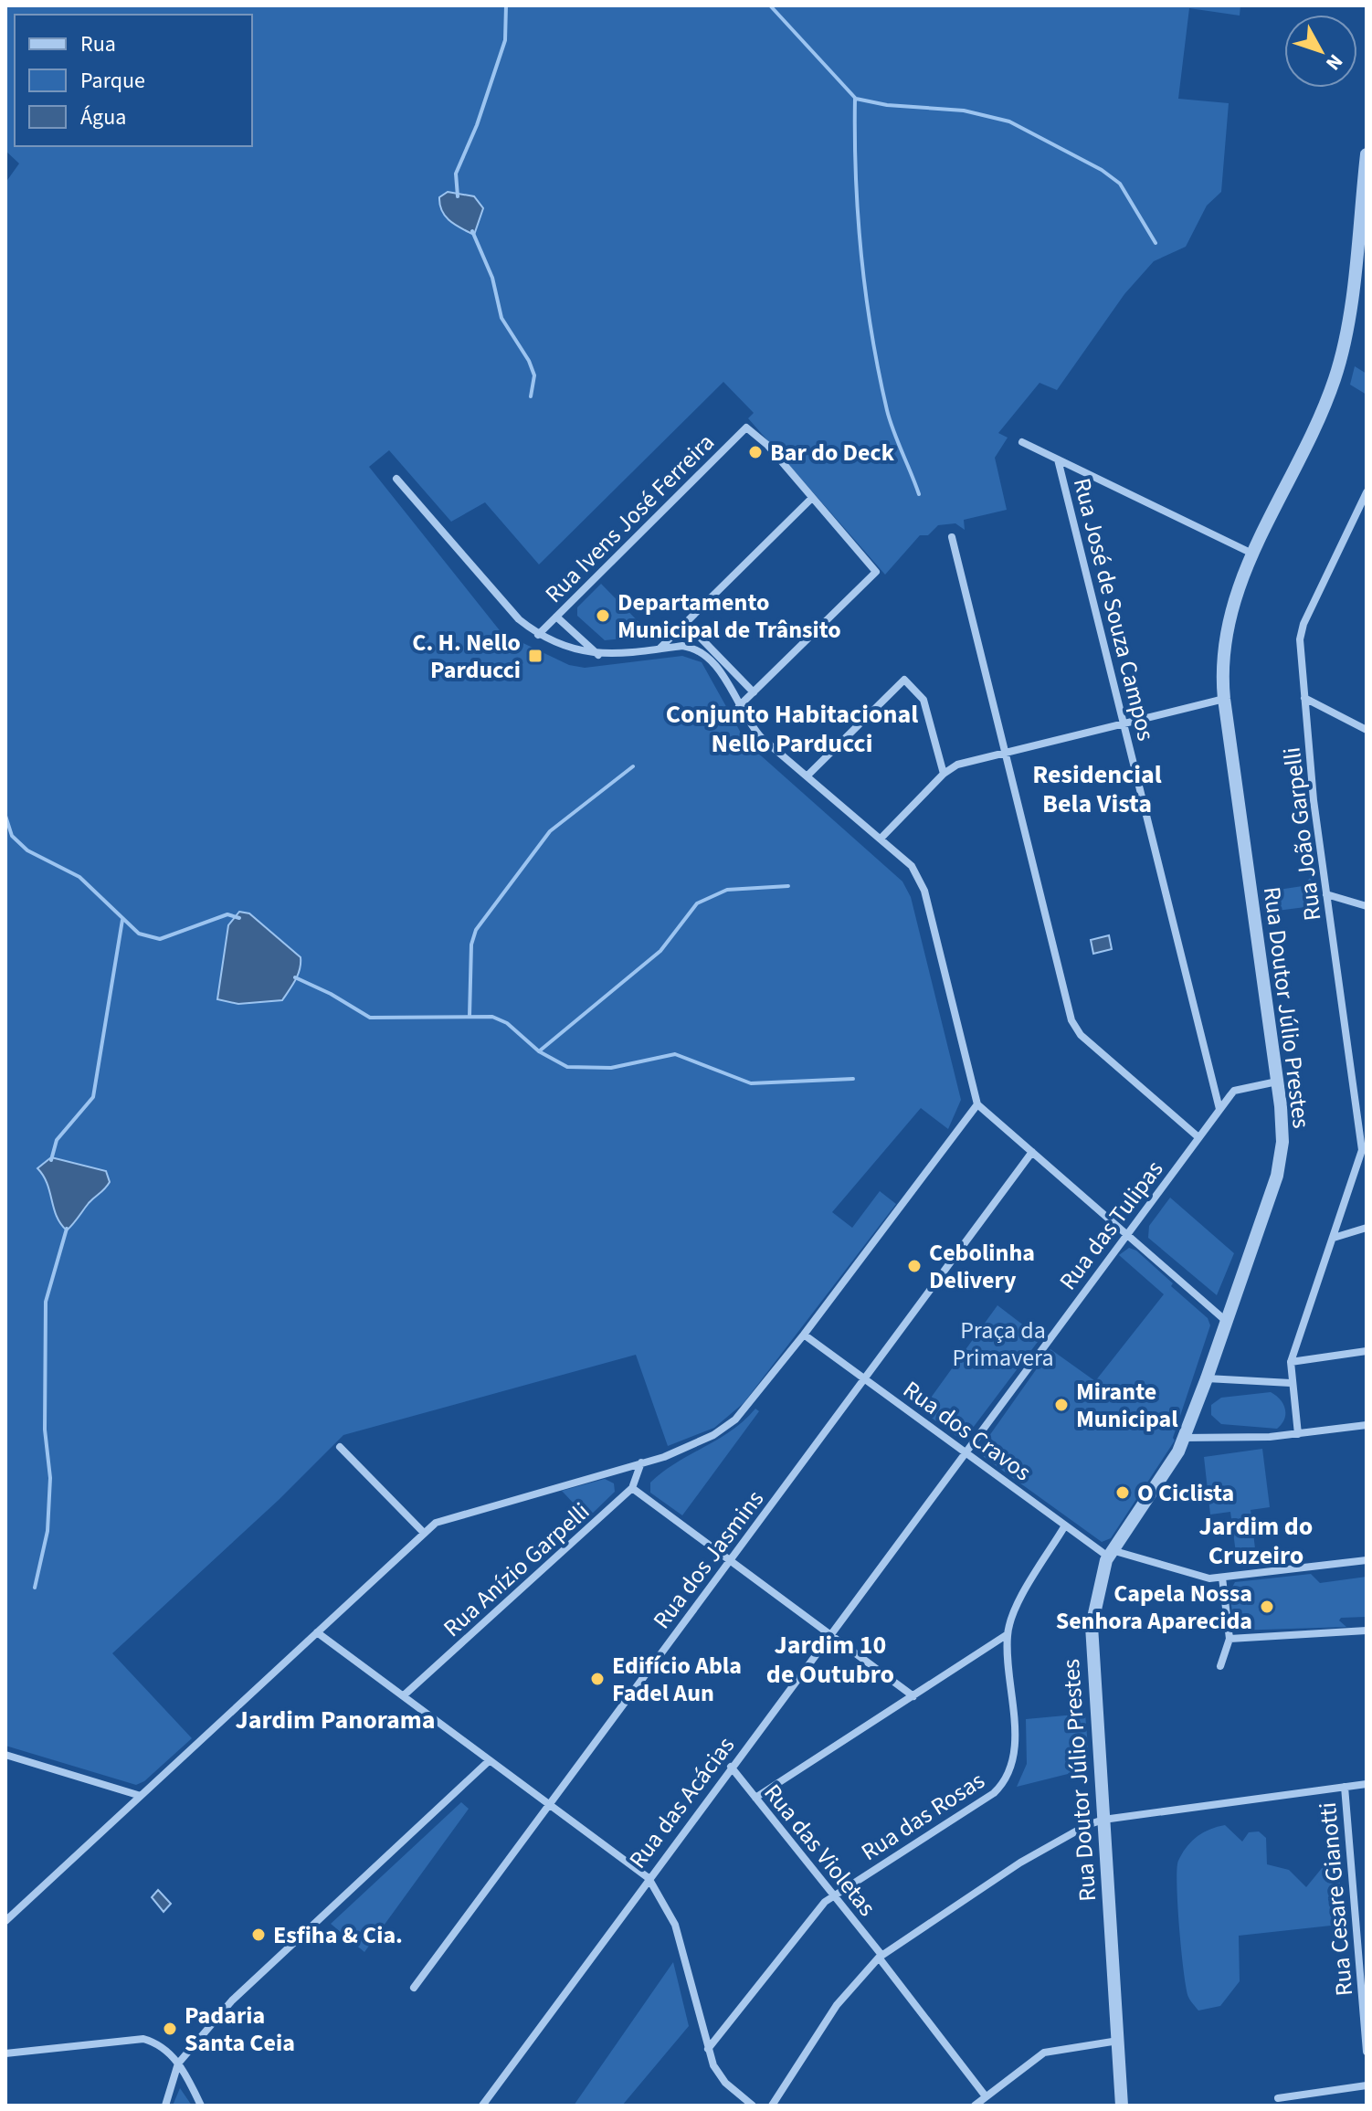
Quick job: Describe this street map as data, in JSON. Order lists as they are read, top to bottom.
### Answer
{
  "streets": {
    "street": [
      "Rua Ivens José Ferreira",
      "Rua José de Souza Campos",
      "Rua João Garpelli",
      "Rua Doutor Júlio Prestes",
      "Rua das Tulipas",
      "Rua dos Cravos",
      "Rua dos Jasmins",
      "Rua Anízio Garpelli",
      "Rua das Acácias",
      "Rua das Rosas",
      "Rua das Violetas",
      "Rua Cesare Gianotti"
    ]
  },
  "crossings": [
    ["Rua José de Souza Campos", "Rua das Tulipas"],
    ["Rua Doutor Júlio Prestes", "Rua dos Cravos"],
    ["Rua das Tulipas", "Rua dos Cravos"],
    ["Rua das Tulipas", "Rua das Acácias"],
    ["Rua dos Cravos", "Rua dos Jasmins"],
    ["Rua dos Cravos", "Rua das Acácias"],
    ["Rua dos Cravos", "Rua das Rosas"],
    ["Rua das Acácias", "Rua das Violetas"],
    ["Rua das Rosas", "Rua das Violetas"]
  ],
  "districts": [
    "Conjunto Habitacional Nello Parducci",
    "Residencial Bela Vista",
    "Jardim do Cruzeiro",
    "Jardim 10 de Outubro",
    "Jardim Panorama"
  ],
  "parks": ["Praça da Primavera"],
  "places": {
    "other": [
      "Bar do Deck",
      "Departamento Municipal de Trânsito",
      "Cebolinha Delivery",
      "Mirante Municipal",
      "O Ciclista",
      "Capela Nossa Senhora Aparecida",
      "Edifício Abla Fadel Aun",
      "Esfiha & Cia.",
      "Padaria Santa Ceia"
    ],
    "transit": ["C. H. Nello Parducci"]
  },
  "legend": ["Rua", "Parque", "Água"],
  "north": "bottom right"
}
